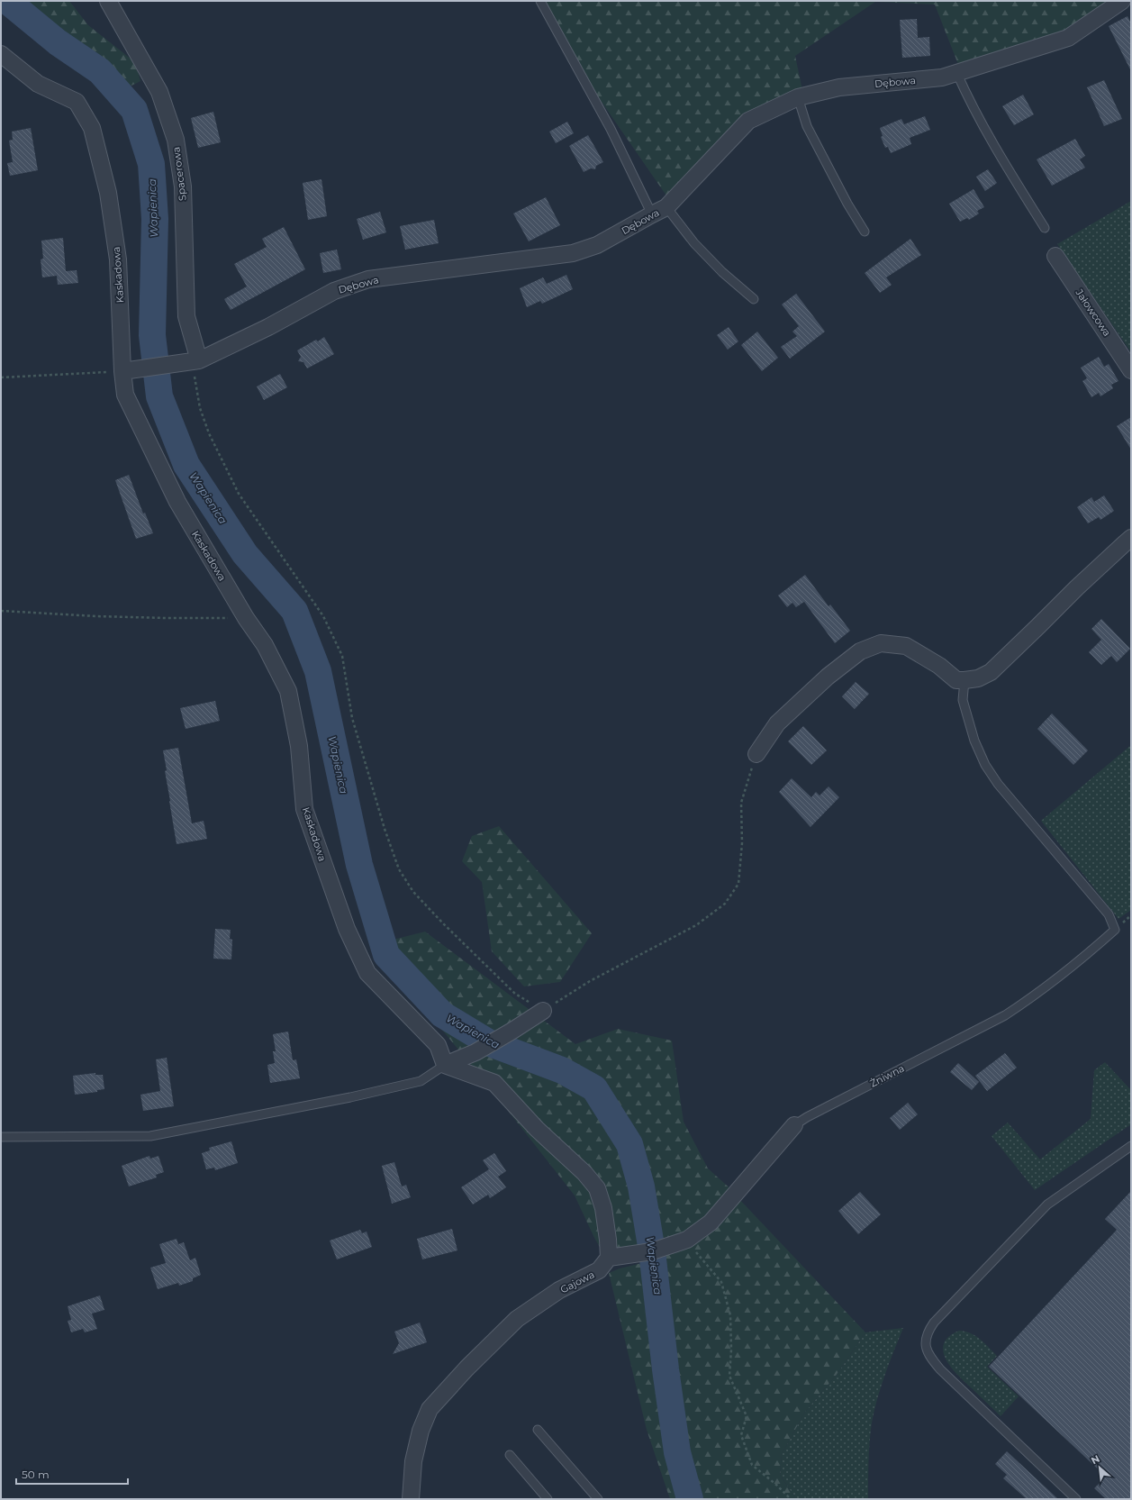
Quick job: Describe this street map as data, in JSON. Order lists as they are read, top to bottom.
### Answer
{
  "streets": {
    "street": [
      "Dębowa",
      "Spacerowa",
      "Kaskadowa",
      "Jałowcowa",
      "Żniwna",
      "Gajowa"
    ]
  },
  "crossings": [
    ["Dębowa", "Spacerowa"],
    ["Dębowa", "Kaskadowa"],
    ["Żniwna", "Gajowa"]
  ],
  "water": ["Wapienica"],
  "scale_bar": "50 m",
  "north": "top left"
}
